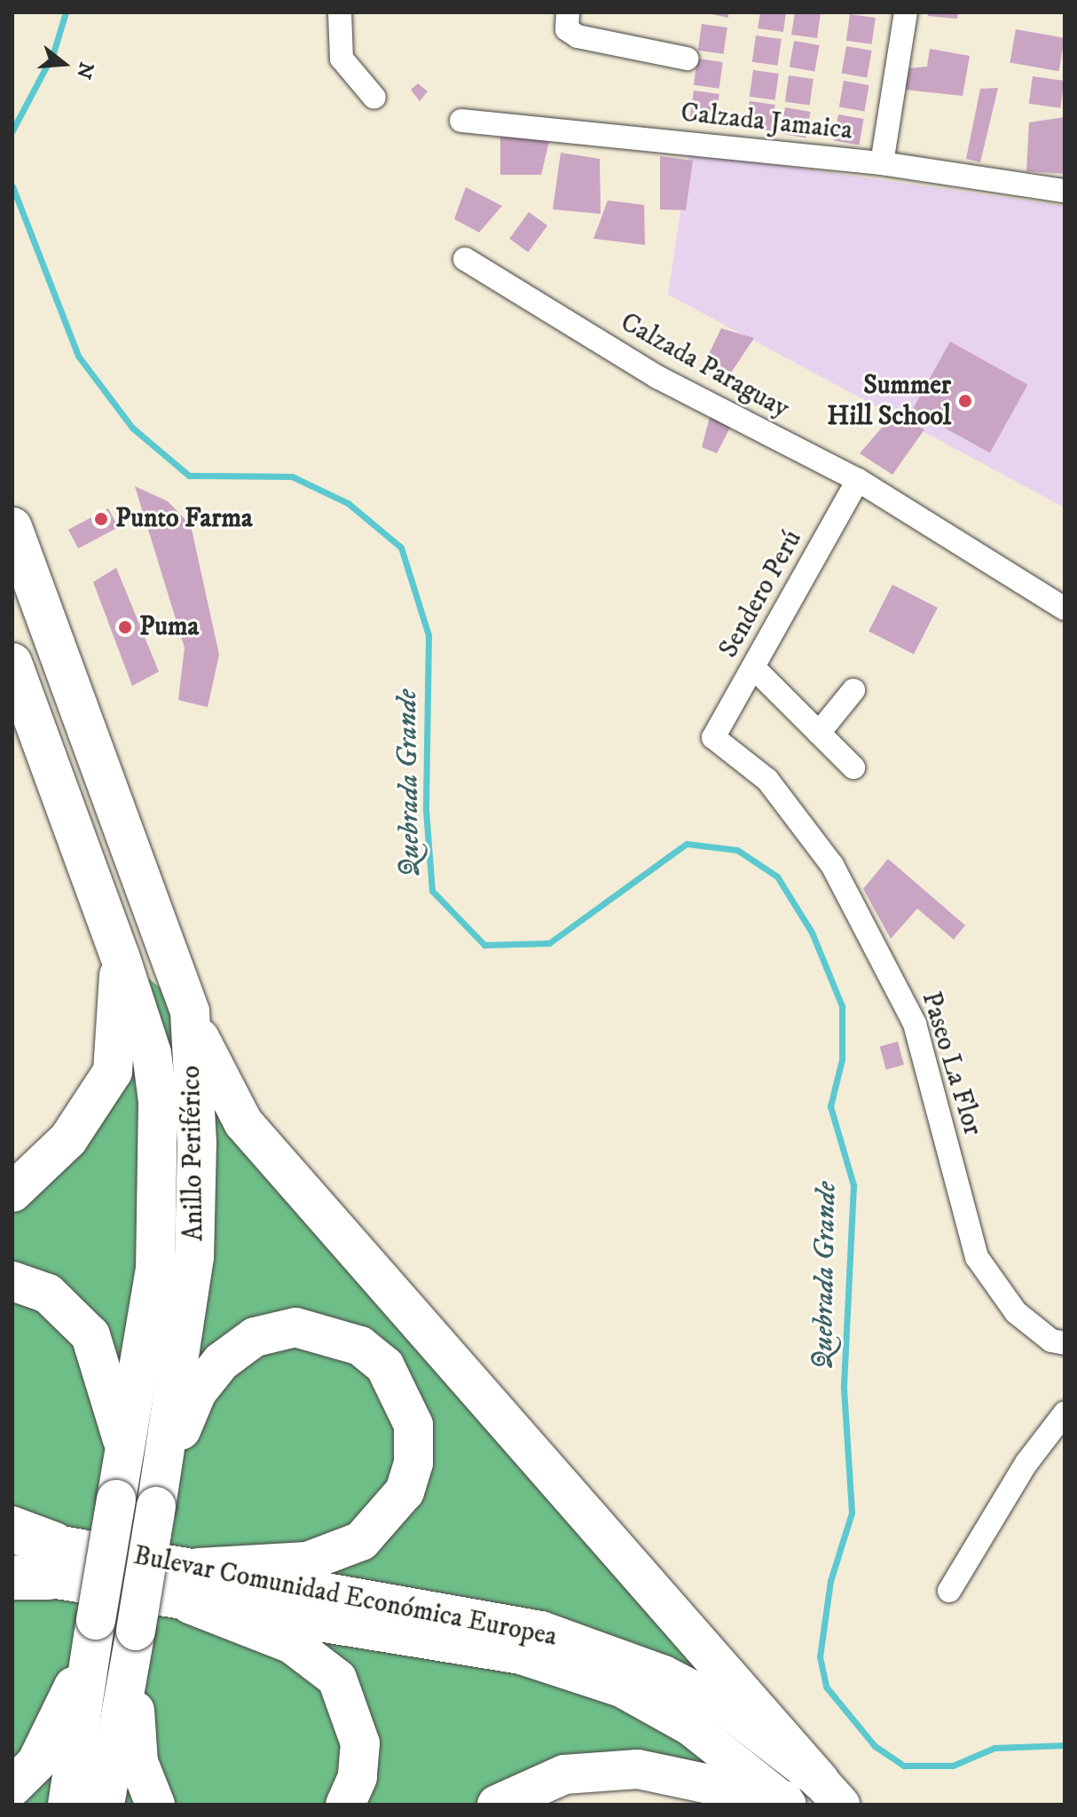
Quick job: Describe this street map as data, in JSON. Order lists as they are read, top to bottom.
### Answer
{
  "streets": {
    "highway": ["Anillo Periférico"],
    "main road": ["Bulevar Comunidad Económica Europea"],
    "street": [
      "Calzada Jamaica",
      "Calzada Paraguay",
      "Sendero Perú",
      "Paseo La Flor"
    ]
  },
  "crossings": [
    ["Calzada Paraguay", "Sendero Perú"],
    ["Sendero Perú", "Paseo La Flor"]
  ],
  "water": ["Quebrada Grande"],
  "places": ["Summer Hill School", "Punto Farma", "Puma"],
  "north": "right"
}
